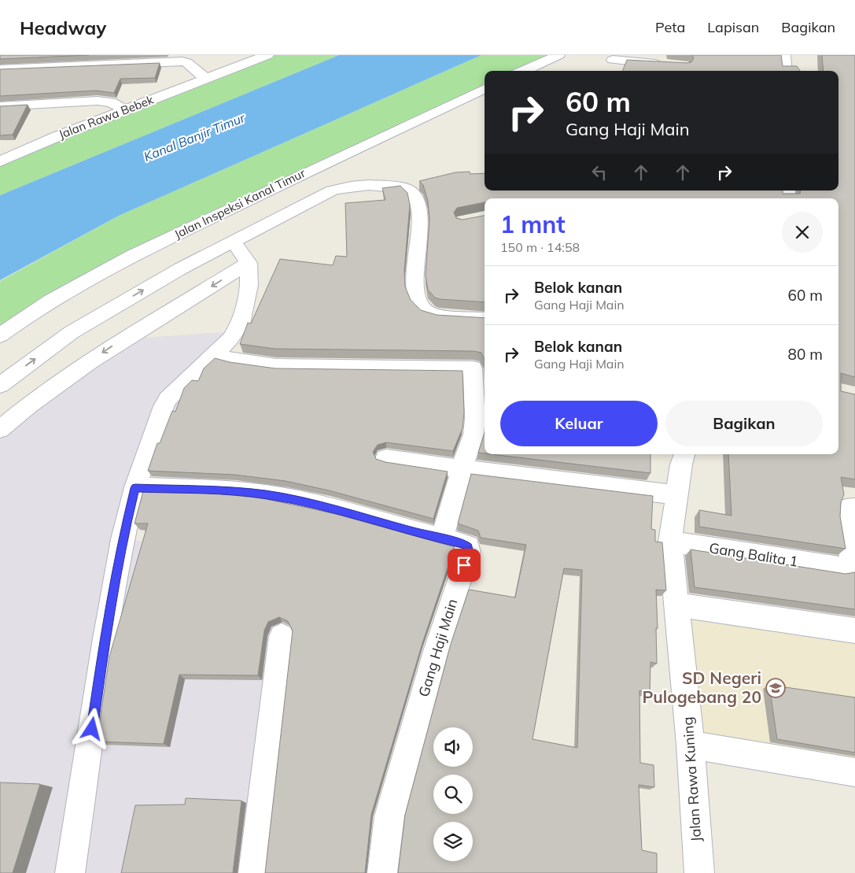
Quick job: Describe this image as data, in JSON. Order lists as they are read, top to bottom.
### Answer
{
  "streets": {
    "street": [
      "Jalan Rawa Bebek",
      "Jalan Inspeksi Kanal Timur",
      "Gang Balita 1",
      "Gang Haji Main",
      "Jalan Rawa Kuning"
    ]
  },
  "crossings": [
    ["Gang Balita 1", "Jalan Rawa Kuning"]
  ],
  "water": ["Kanal Banjir Timur"],
  "places": {
    "school or university": ["SD Negeri Pulogebang 20"]
  },
  "page": {
    "header": "Headway",
    "nav": ["Peta", "Lapisan", "Bagikan"],
    "turn": ["60 m", "Gang Haji Main"],
    "heading": ["1 mnt", "150 m · 14:58"],
    "list": [
      {
        "name": "Belok kanan",
        "note": "Gang Haji Main",
        "value": "60 m"
      },
      {
        "name": "Belok kanan",
        "note": "Gang Haji Main",
        "value": "80 m"
      }
    ],
    "buttons": ["Keluar", "Bagikan"]
  }
}
